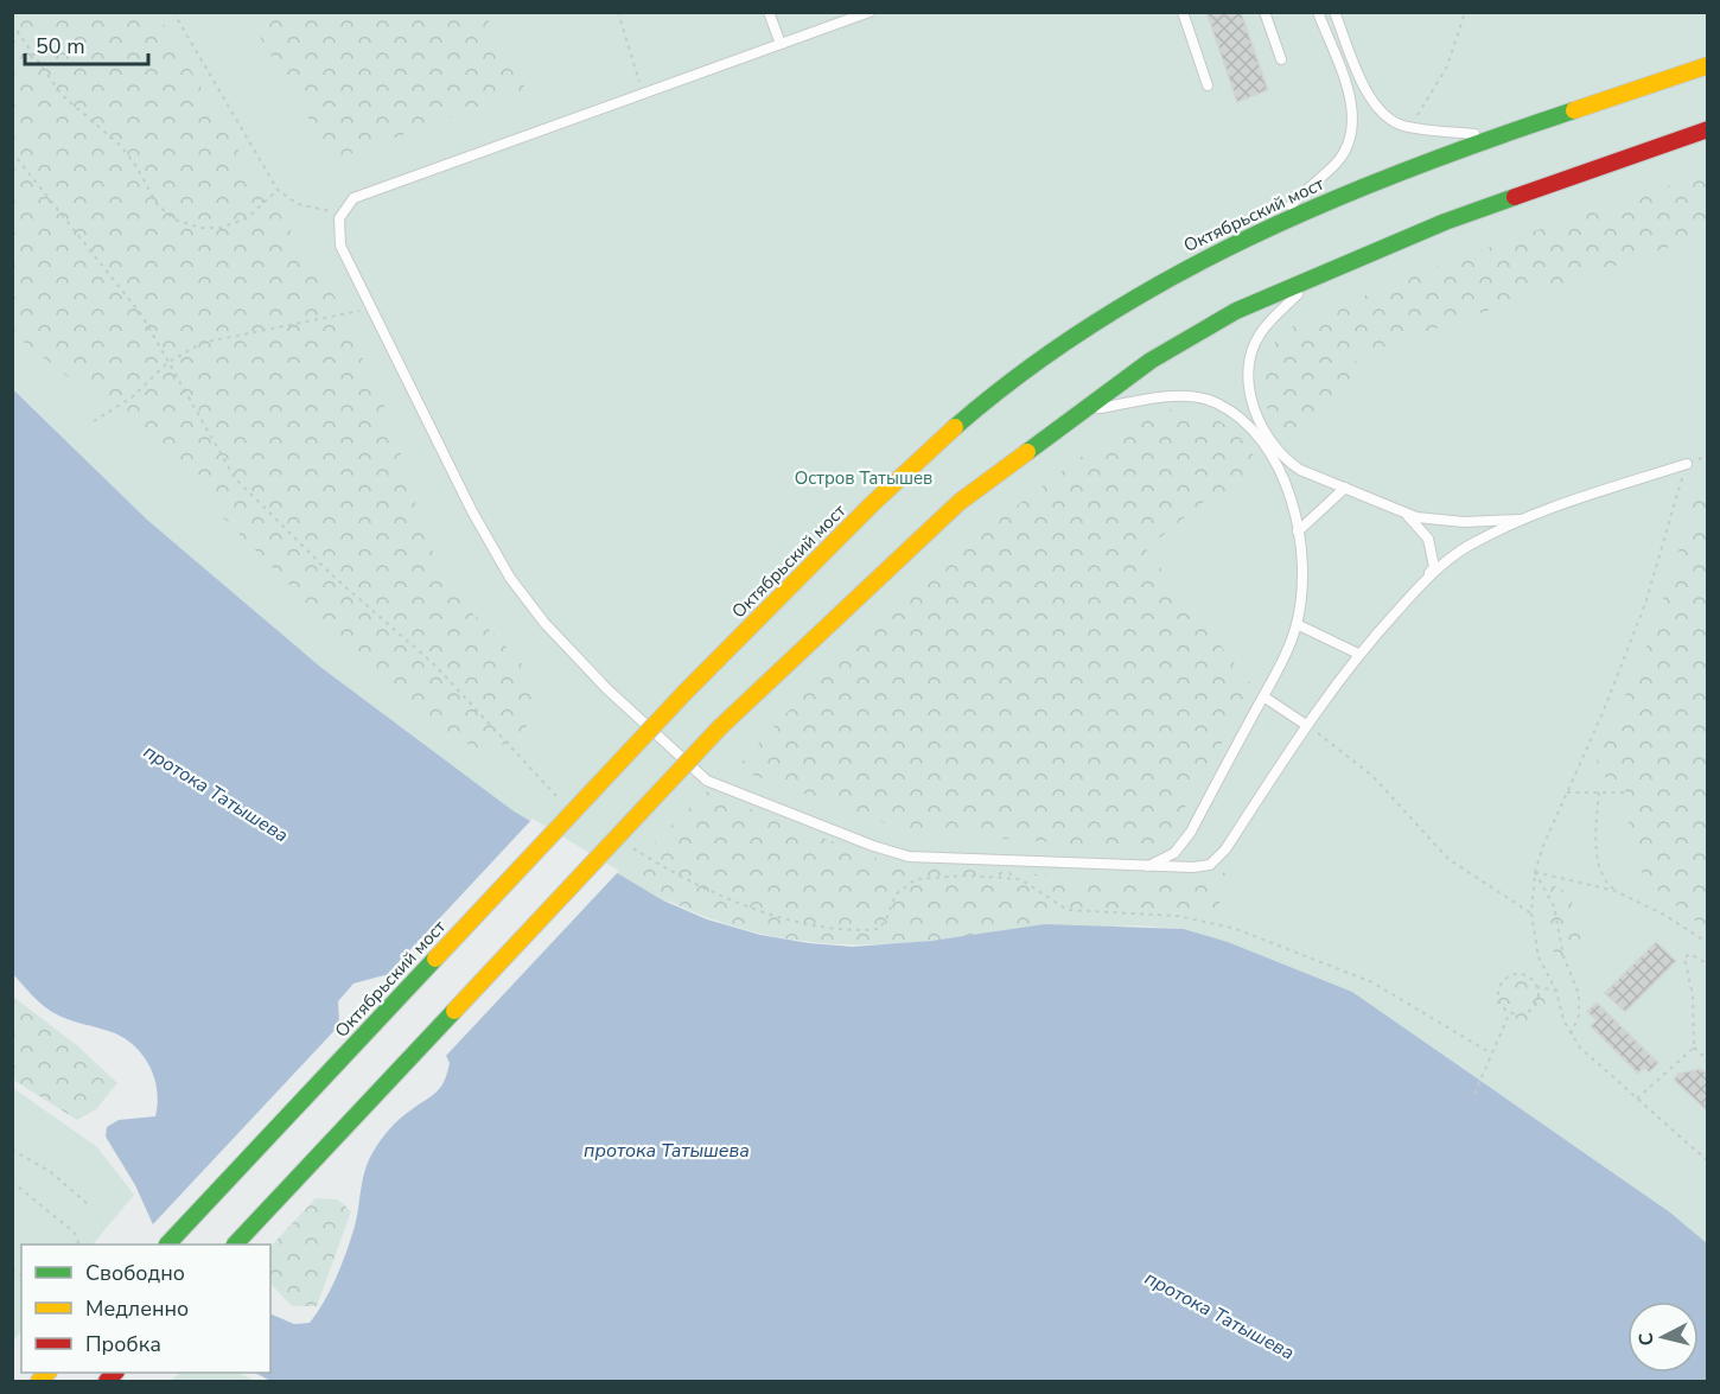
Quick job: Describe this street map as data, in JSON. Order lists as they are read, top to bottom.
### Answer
{
  "streets": {
    "main road": ["Октябрьский мост"]
  },
  "water": ["протока Татышева"],
  "parks": ["Остров Татышев"],
  "legend": ["Свободно", "Медленно", "Пробка"],
  "scale_bar": "50 m",
  "north": "left"
}
